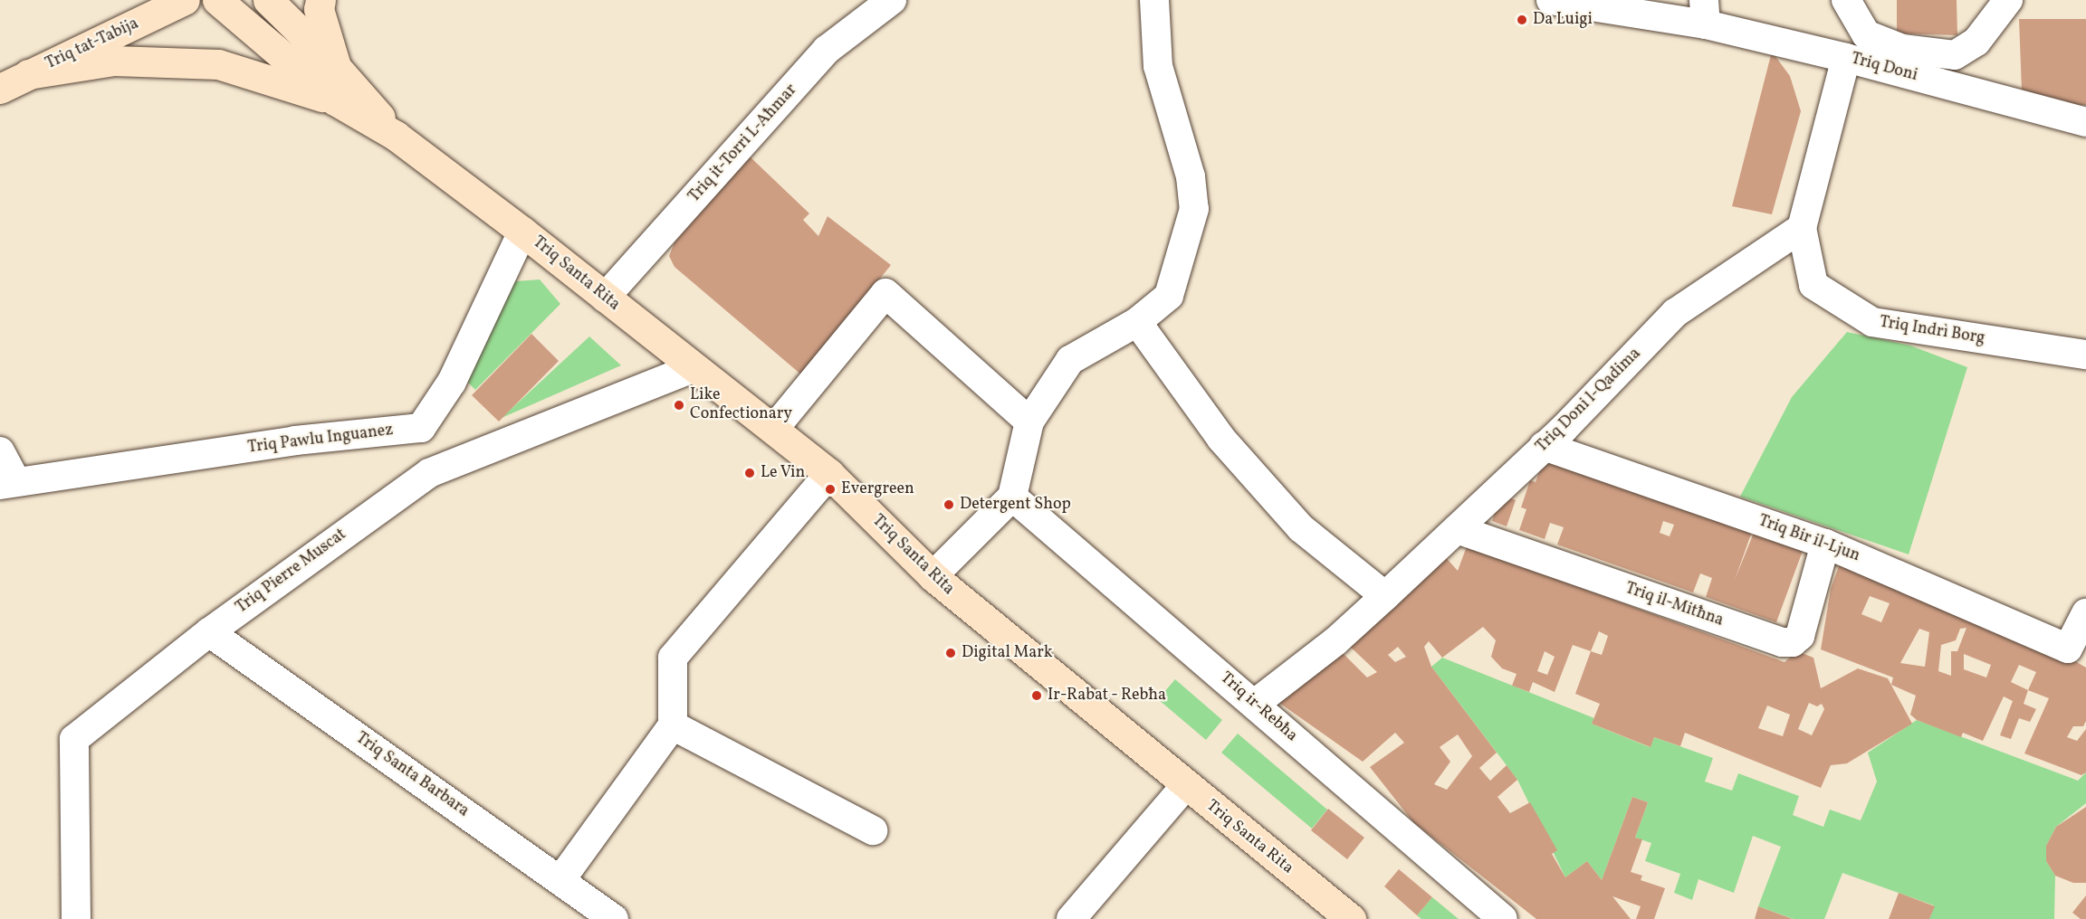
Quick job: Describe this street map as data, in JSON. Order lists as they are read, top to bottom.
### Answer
{
  "streets": {
    "street": [
      "Triq tat-Tabija",
      "Triq Doni",
      "Triq it-Torri L-Aħmar",
      "Triq Santa Rita",
      "Triq Indrì Borg",
      "Triq Doni l-Qadima",
      "Triq Pawlu Inguanez",
      "Triq Bir il-Ljun",
      "Triq Pierre Muscat",
      "Triq il-Mitħna",
      "Triq ir-Rebħa",
      "Triq Santa Barbara"
    ]
  },
  "crossings": [
    ["Triq it-Torri L-Aħmar", "Triq Santa Rita"],
    ["Triq Santa Rita", "Triq Pierre Muscat"],
    ["Triq Indrì Borg", "Triq Doni l-Qadima"],
    ["Triq Doni l-Qadima", "Triq Bir il-Ljun"],
    ["Triq Doni l-Qadima", "Triq il-Mitħna"],
    ["Triq Doni l-Qadima", "Triq ir-Rebħa"],
    ["Triq Bir il-Ljun", "Triq il-Mitħna"],
    ["Triq Pierre Muscat", "Triq Santa Barbara"]
  ],
  "places": [
    "Da Luigi",
    "Like Confectionary",
    "Le Vin",
    "Evergreen",
    "Detergent Shop",
    "Digital Mark",
    "Ir-Rabat - Rebħa"
  ]
}
